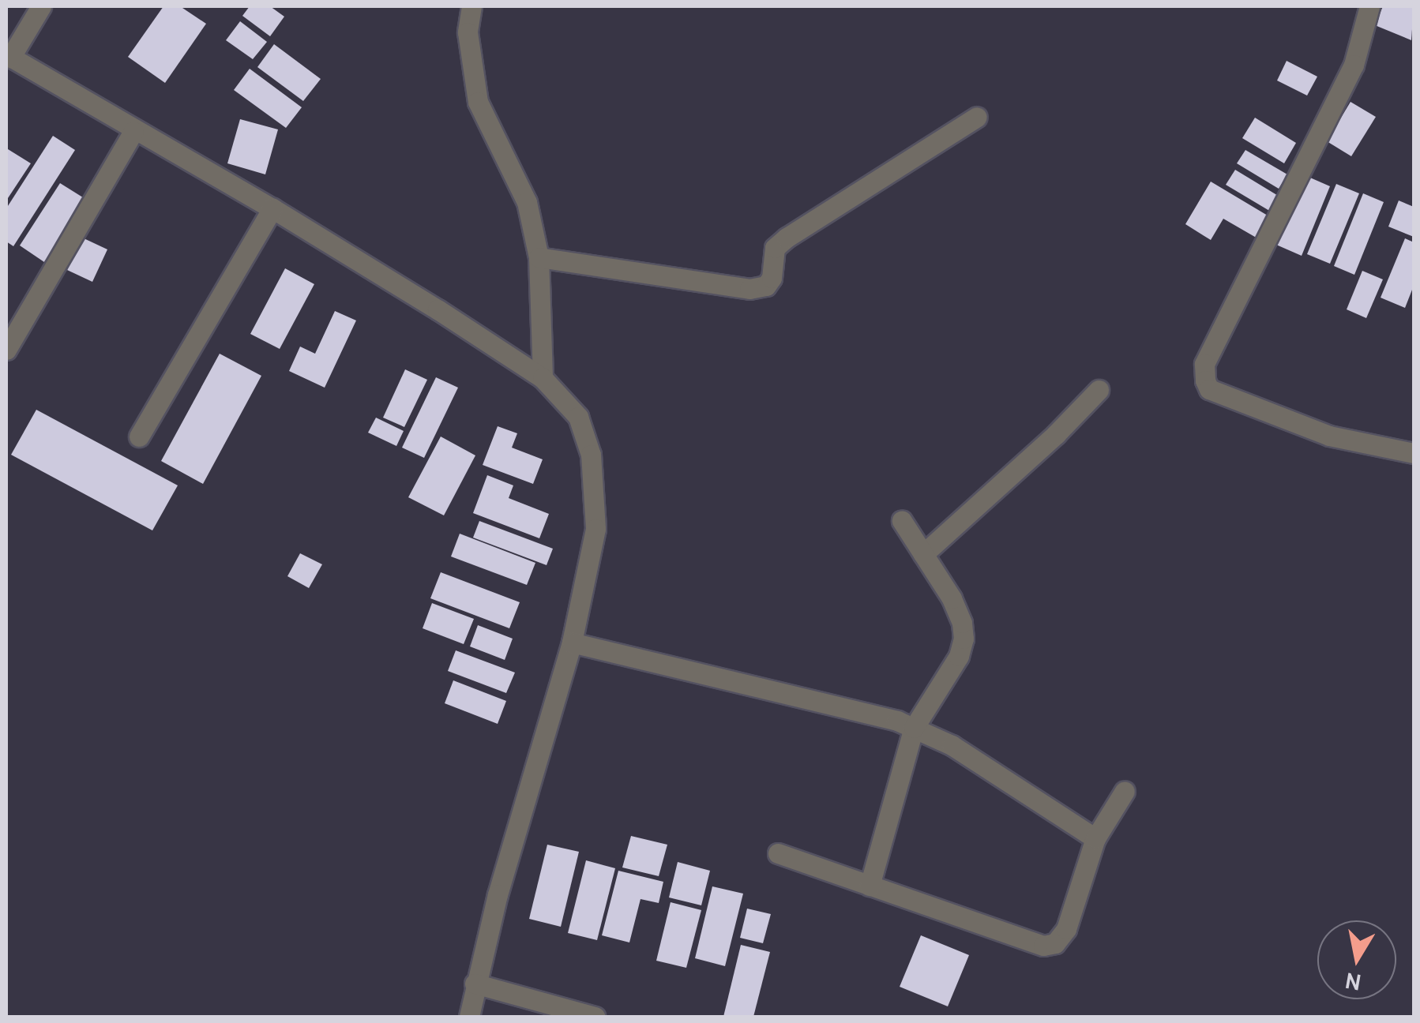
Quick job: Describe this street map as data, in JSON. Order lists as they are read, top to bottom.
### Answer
{
  "north": "bottom"
}
